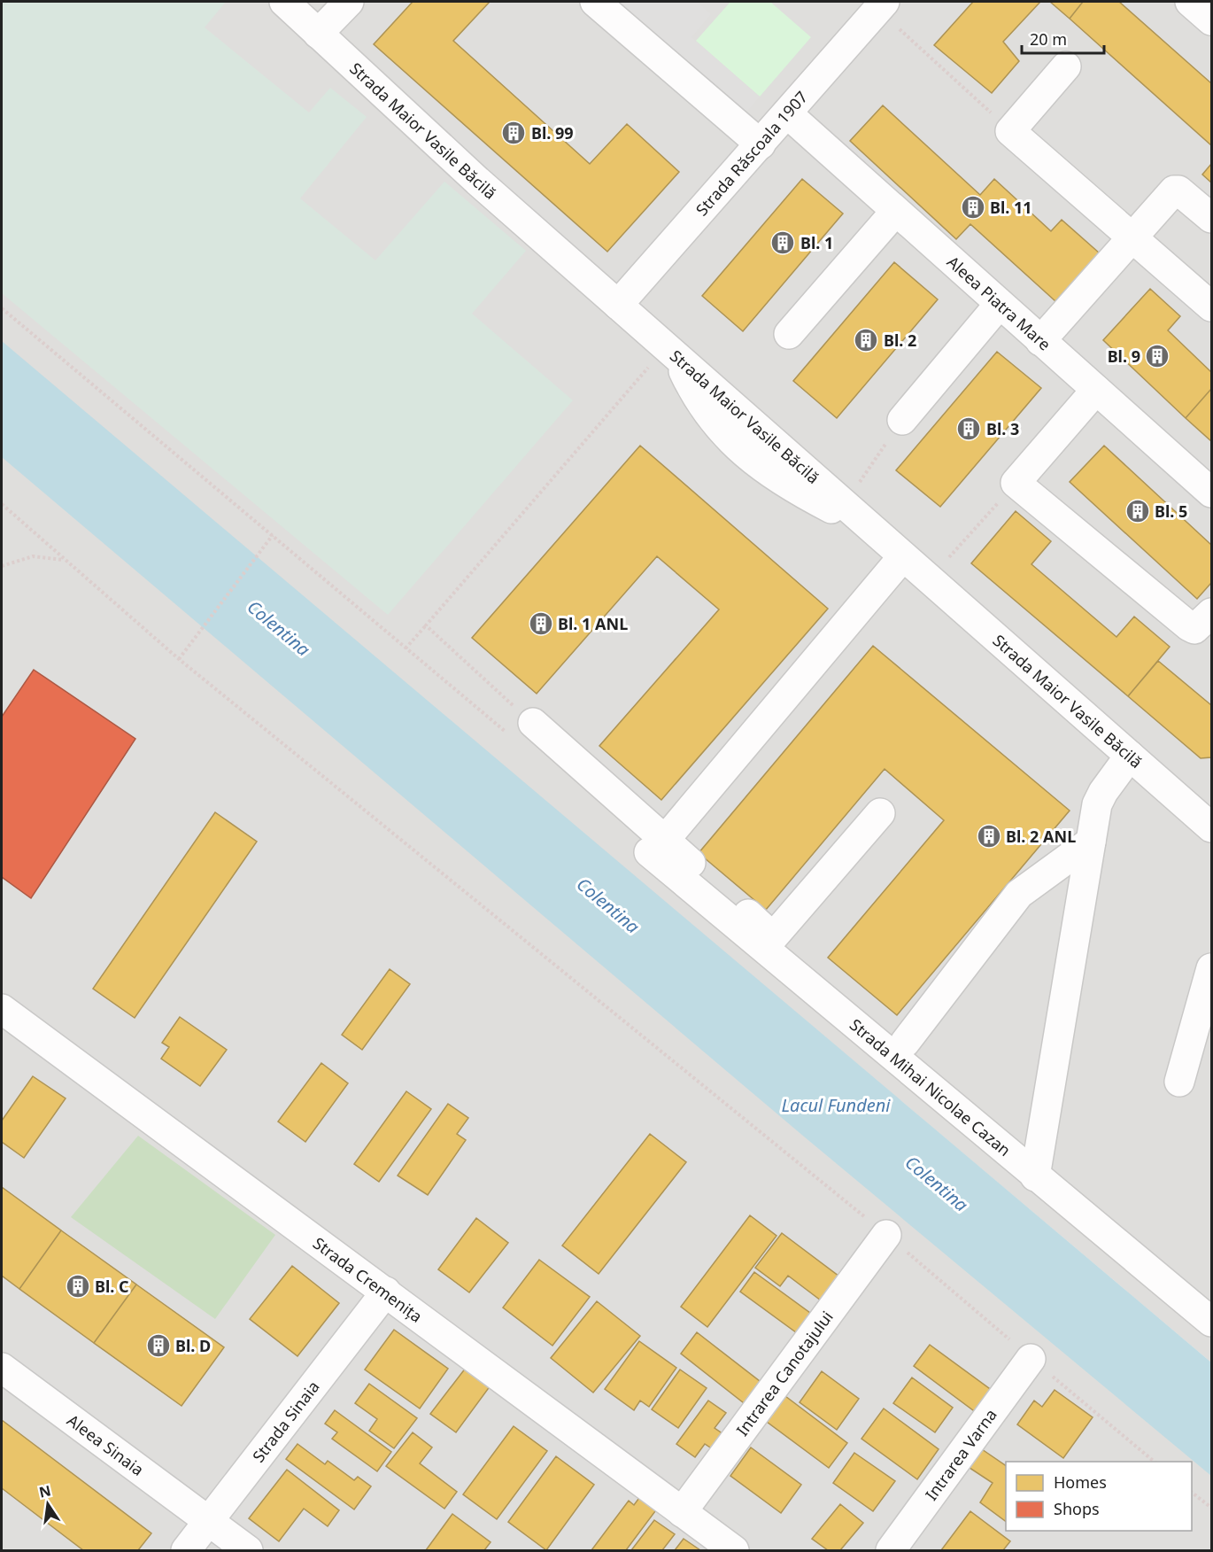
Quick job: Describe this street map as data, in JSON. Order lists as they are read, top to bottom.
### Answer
{
  "streets": {
    "street": [
      "Strada Maior Vasile Băcilă",
      "Strada Răscoala 1907",
      "Aleea Piatra Mare",
      "Strada Mihai Nicolae Cazan",
      "Strada Cremenița",
      "Intrarea Canotajului",
      "Strada Sinaia",
      "Aleea Sinaia",
      "Intrarea Varna"
    ]
  },
  "crossings": [
    ["Strada Maior Vasile Băcilă", "Strada Răscoala 1907"],
    ["Strada Răscoala 1907", "Aleea Piatra Mare"],
    ["Strada Cremenița", "Intrarea Canotajului"],
    ["Strada Cremenița", "Strada Sinaia"],
    ["Strada Sinaia", "Aleea Sinaia"]
  ],
  "water": ["Colentina", "Lacul Fundeni"],
  "places": {
    "building": [
      "Bl. 99",
      "Bl. 11",
      "Bl. 1",
      "Bl. 2",
      "Bl. 9",
      "Bl. 3",
      "Bl. 5",
      "Bl. 1 ANL",
      "Bl. 2 ANL",
      "Bl. C",
      "Bl. D"
    ]
  },
  "legend": ["Homes", "Shops"],
  "scale_bar": "20 m",
  "north": "top"
}
